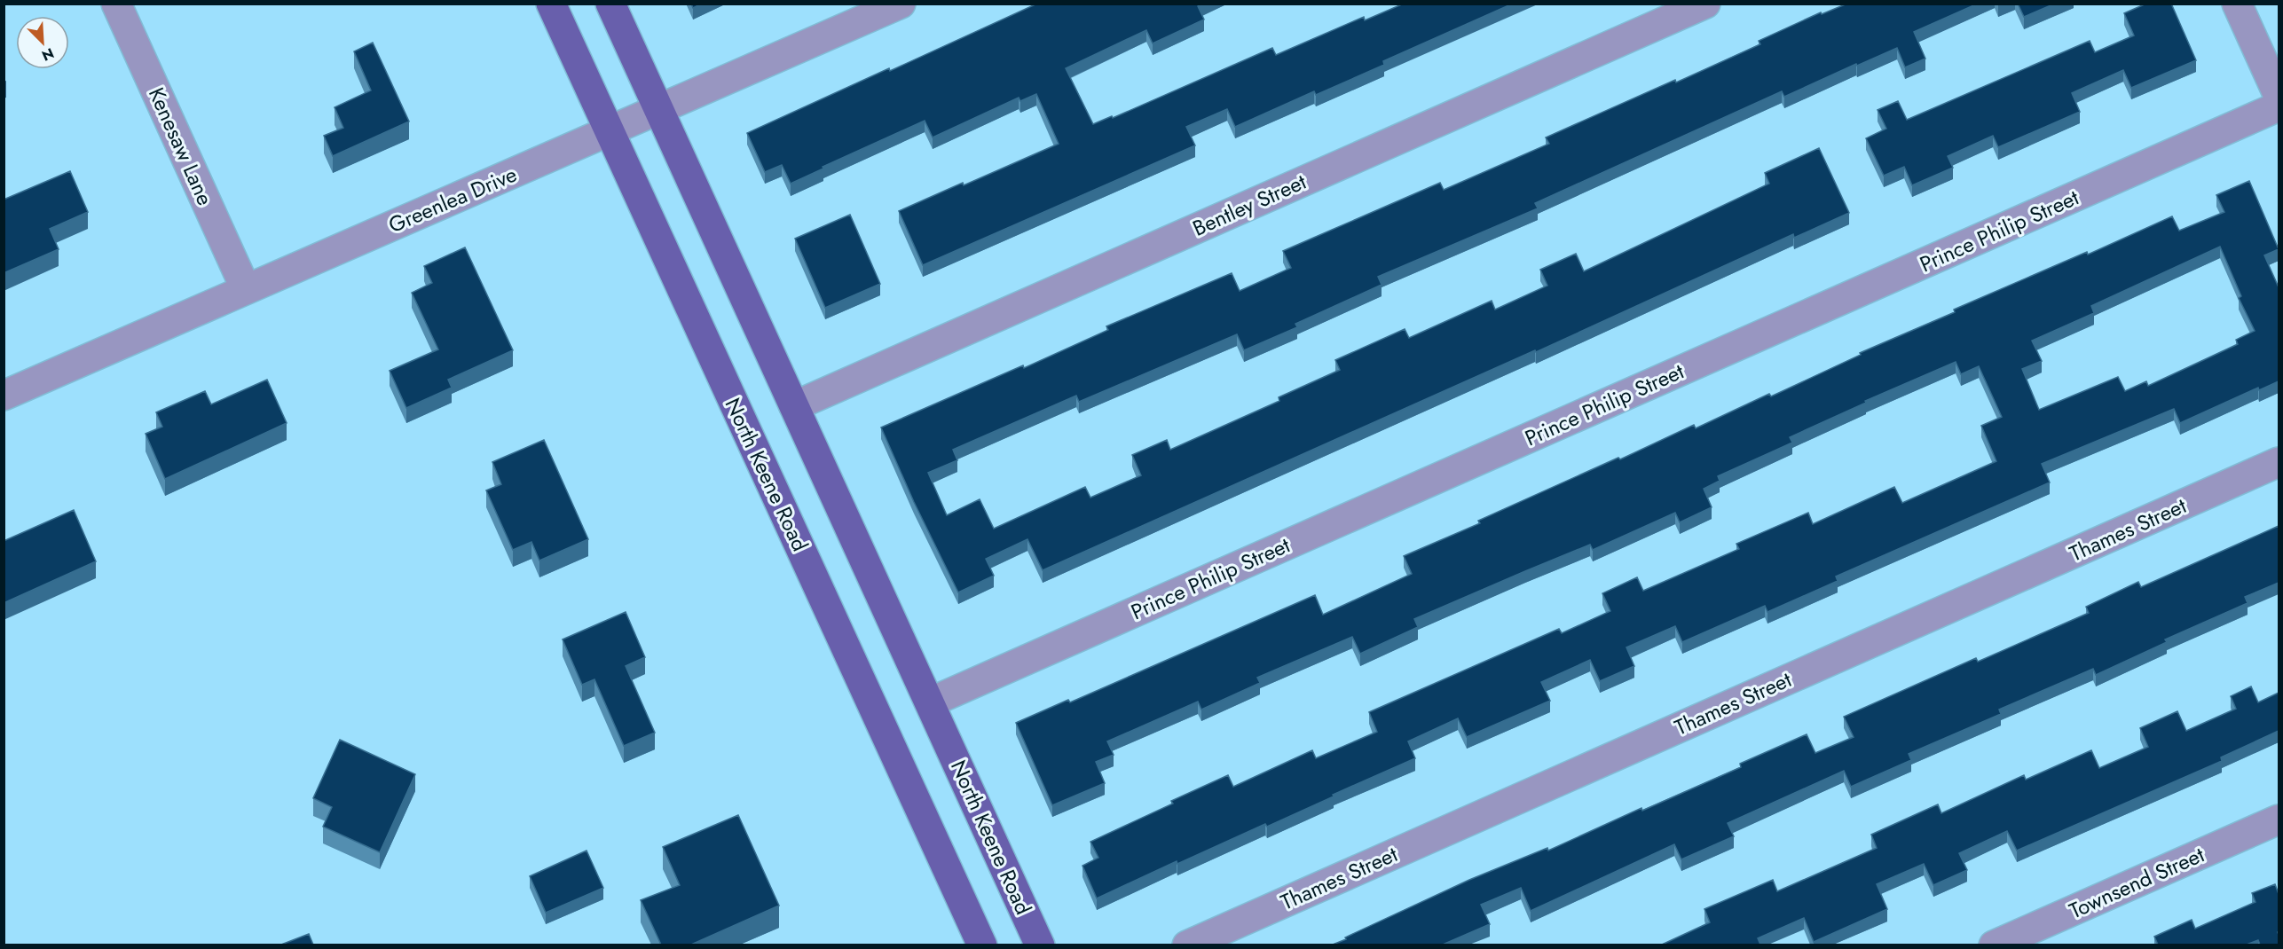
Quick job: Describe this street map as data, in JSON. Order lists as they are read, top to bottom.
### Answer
{
  "streets": {
    "main road": ["North Keene Road"],
    "street": [
      "Kenesaw Lane",
      "Greenlea Drive",
      "Bentley Street",
      "Prince Philip Street",
      "Thames Street",
      "Townsend Street"
    ]
  },
  "crossings": [
    ["Kenesaw Lane", "Greenlea Drive"],
    ["Greenlea Drive", "North Keene Road"],
    ["Bentley Street", "North Keene Road"],
    ["Prince Philip Street", "North Keene Road"]
  ],
  "north": "bottom right"
}
